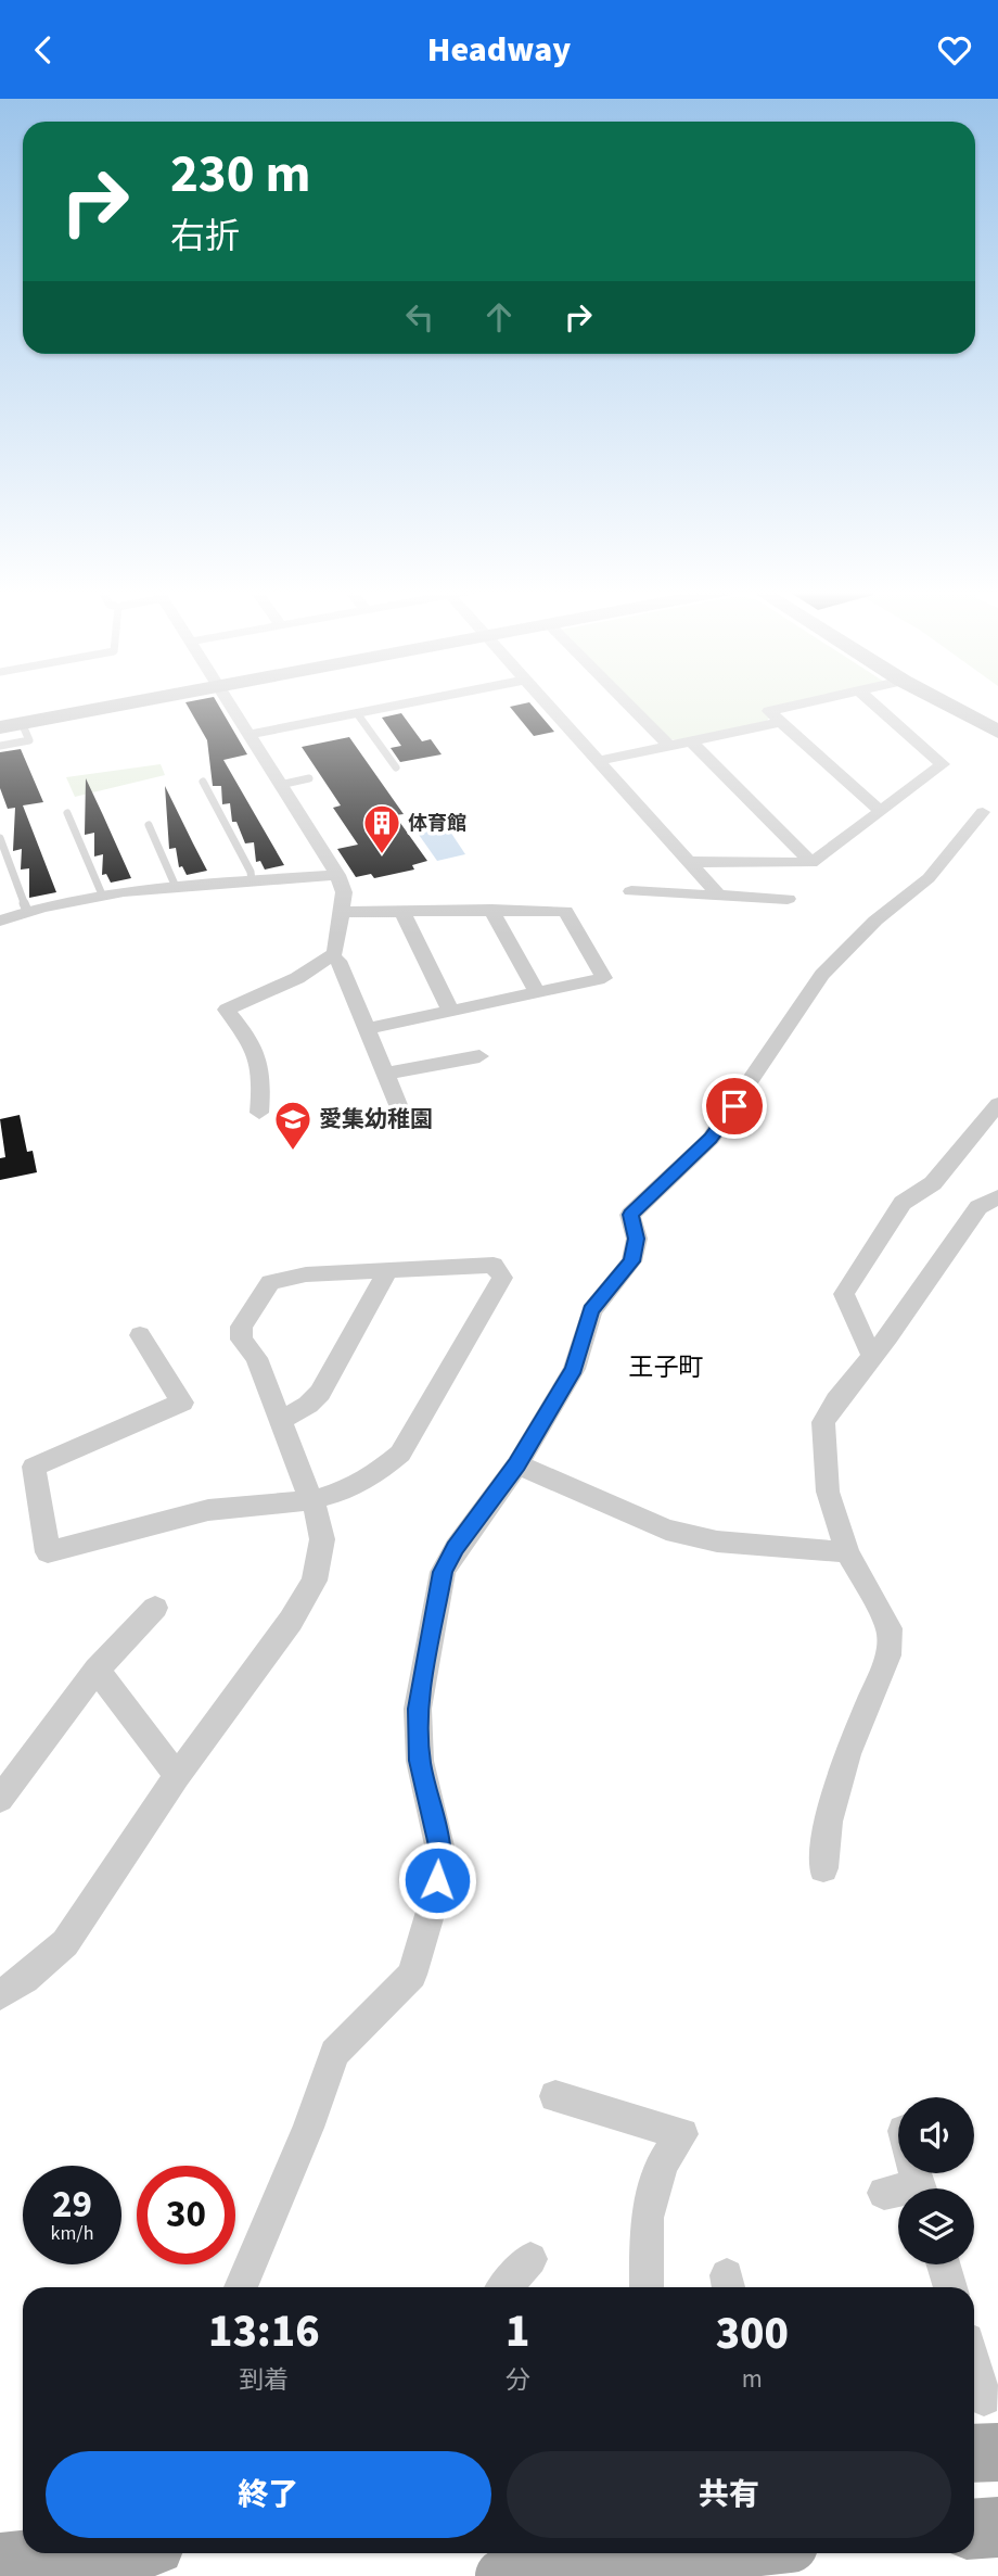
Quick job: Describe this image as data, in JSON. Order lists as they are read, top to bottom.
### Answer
{
  "districts": ["王子町"],
  "places": {
    "building": ["体育館"],
    "school or university": ["愛集幼稚園"]
  },
  "page": {
    "header": "Headway",
    "turn": ["230 m", "右折"],
    "speed": "29 km/h",
    "limit": "30",
    "eta": [
      "13:16",
      "到着",
      "1",
      "分",
      "300",
      "m"
    ],
    "buttons": ["終了", "共有"]
  }
}
